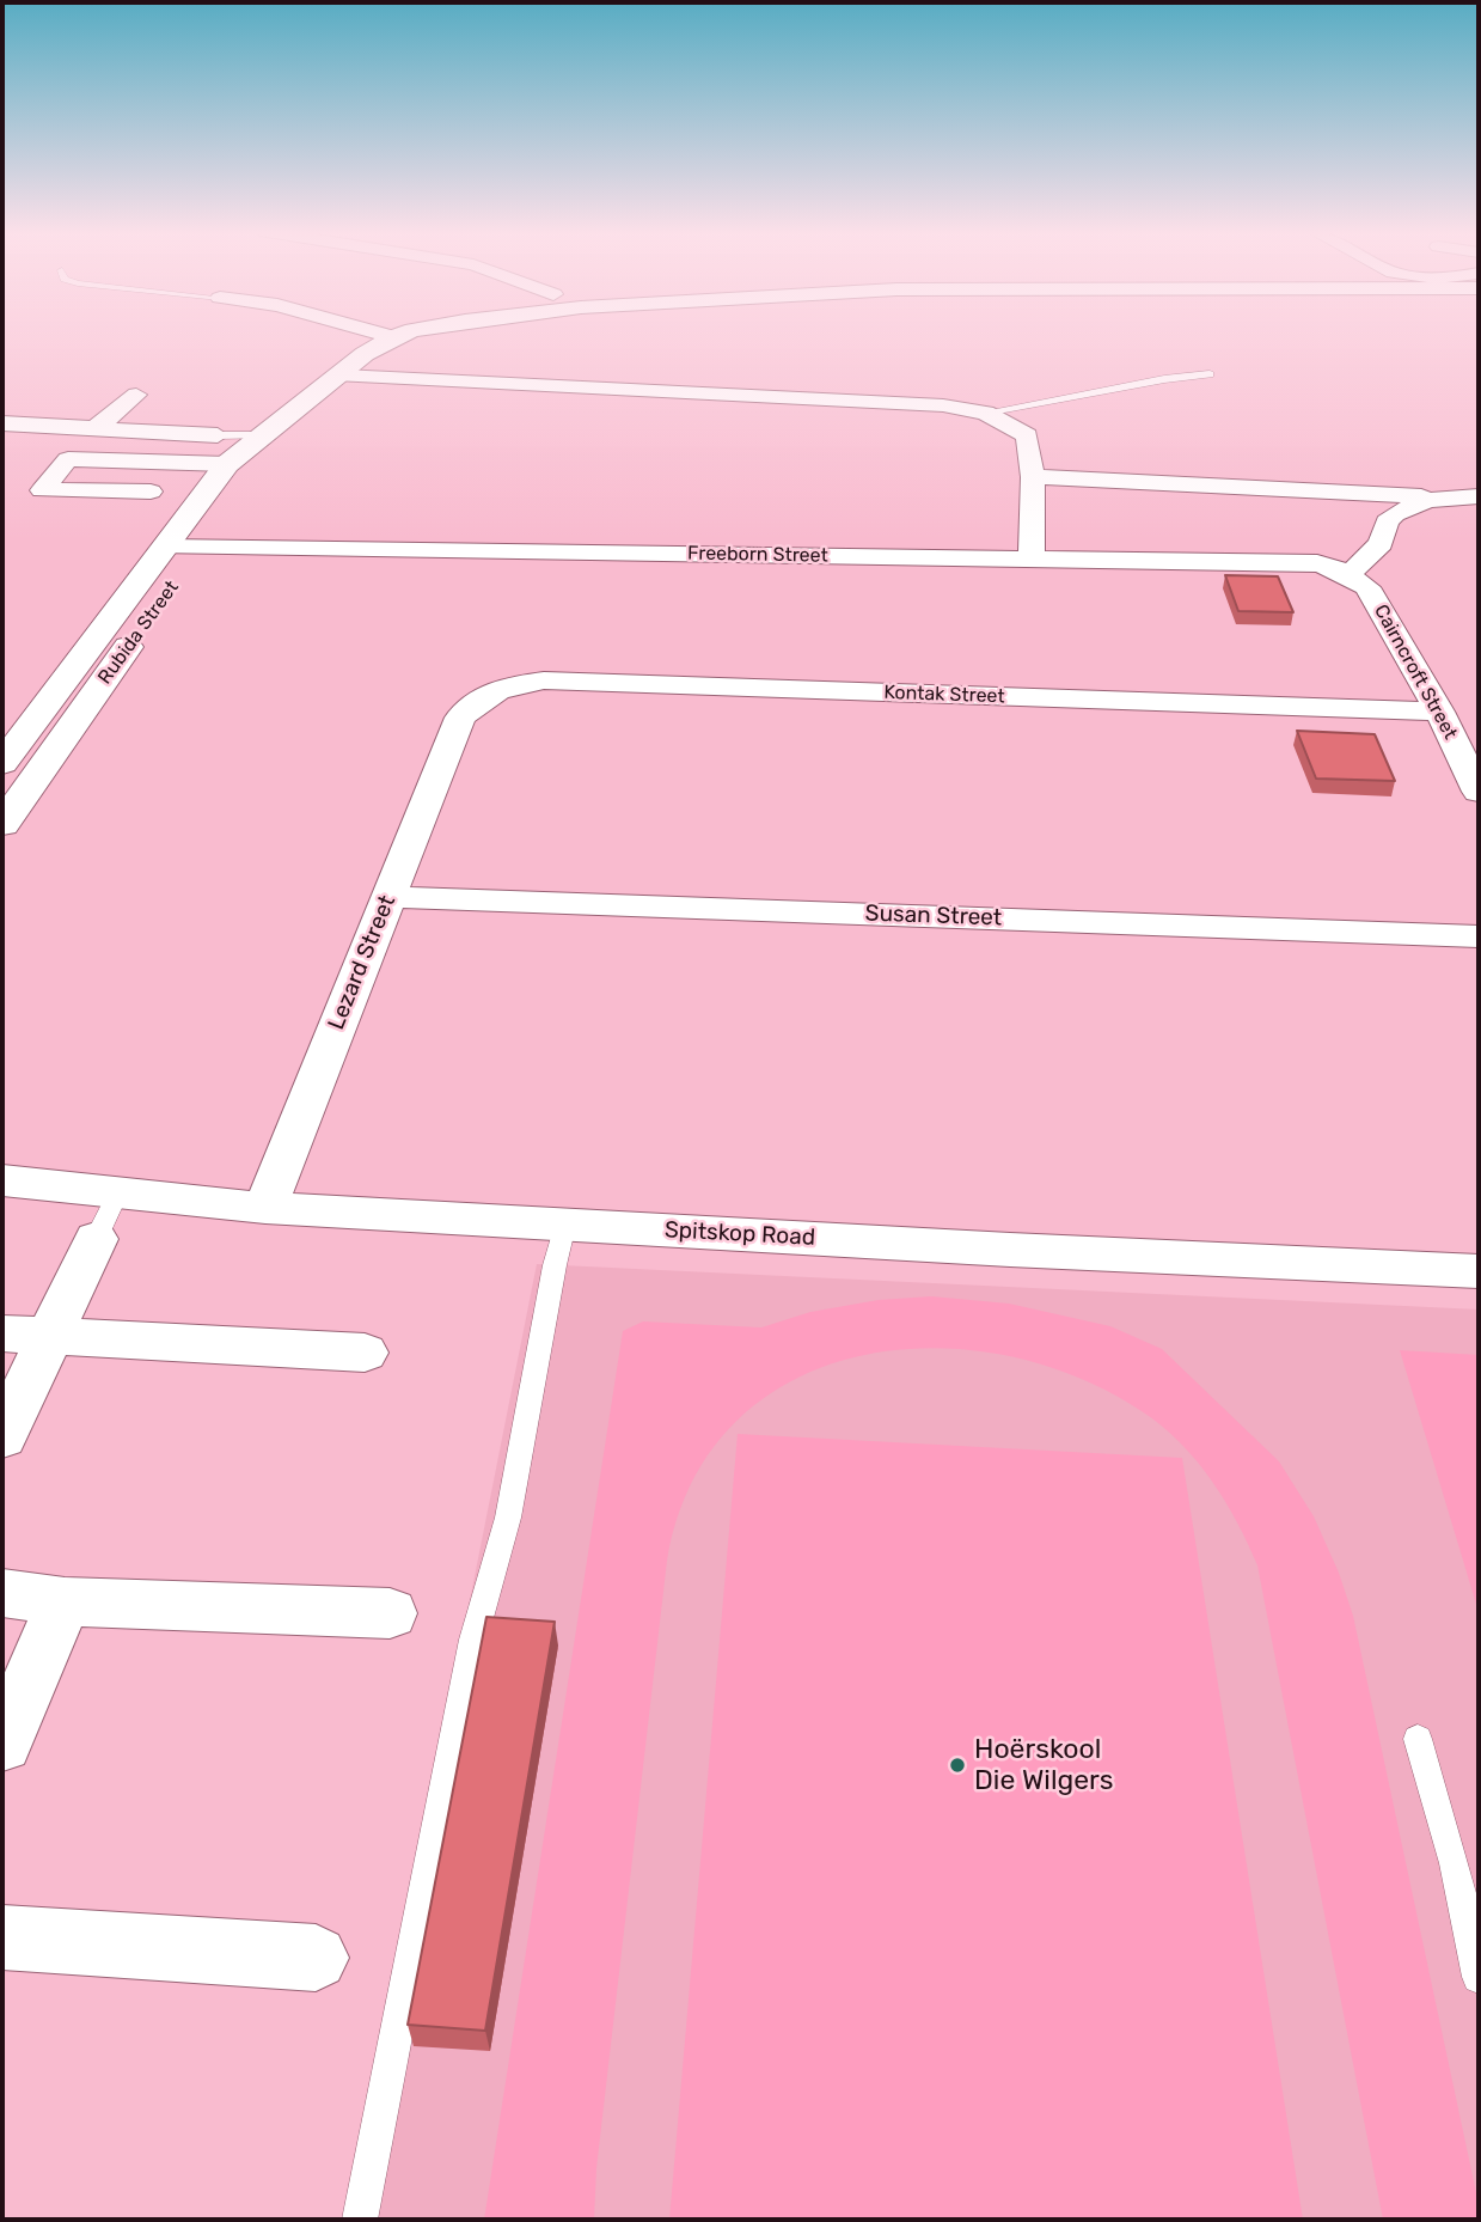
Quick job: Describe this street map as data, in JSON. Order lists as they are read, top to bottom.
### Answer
{
  "streets": {
    "street": [
      "Freeborn Street",
      "Rubida Street",
      "Cairncroft Street",
      "Kontak Street",
      "Susan Street",
      "Lezard Street",
      "Spitskop Road"
    ]
  },
  "crossings": [
    ["Freeborn Street", "Rubida Street"],
    ["Freeborn Street", "Cairncroft Street"],
    ["Cairncroft Street", "Kontak Street"],
    ["Kontak Street", "Lezard Street"],
    ["Susan Street", "Lezard Street"],
    ["Lezard Street", "Spitskop Road"]
  ],
  "places": ["Hoërskool Die Wilgers"]
}
